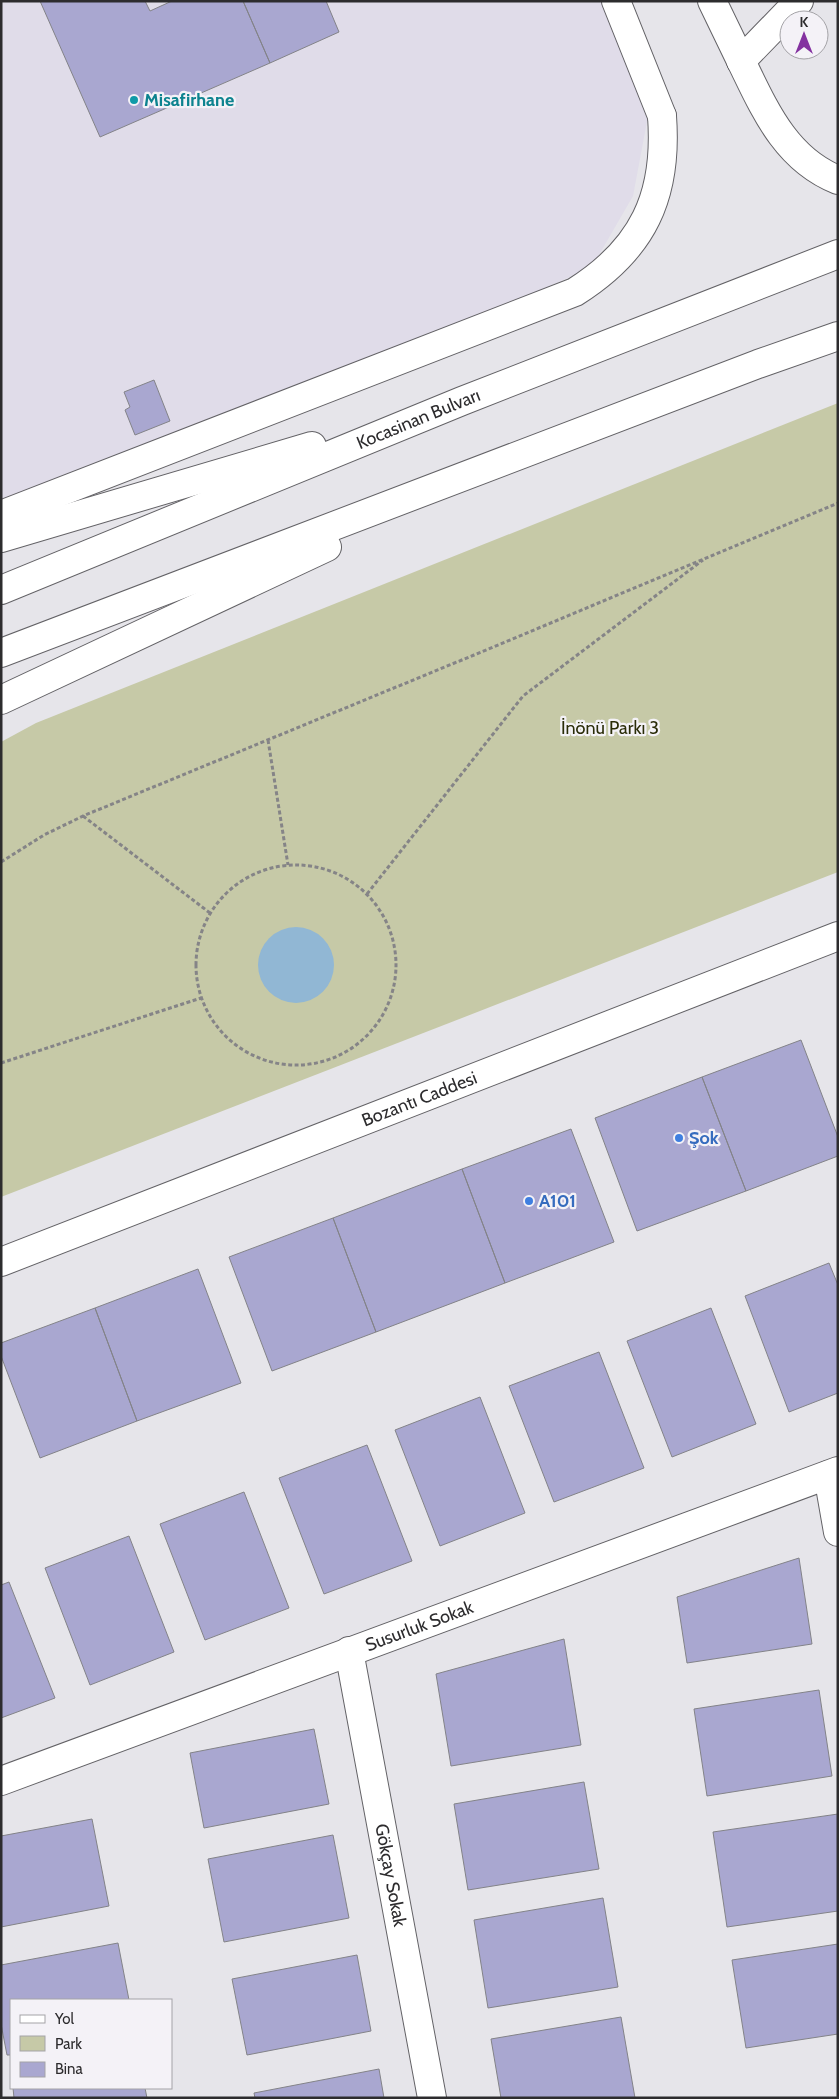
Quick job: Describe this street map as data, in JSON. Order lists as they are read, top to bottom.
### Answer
{
  "streets": {
    "main road": [
      "Kocasinan Bulvarı",
      "Bozantı Caddesi",
      "Susurluk Sokak",
      "Gökçay Sokak"
    ]
  },
  "crossings": [
    ["Susurluk Sokak", "Gökçay Sokak"]
  ],
  "parks": ["İnönü Parkı 3"],
  "places": ["Misafirhane", "Şok", "A101"],
  "legend": ["Yol", "Park", "Bina"],
  "north": "top"
}
